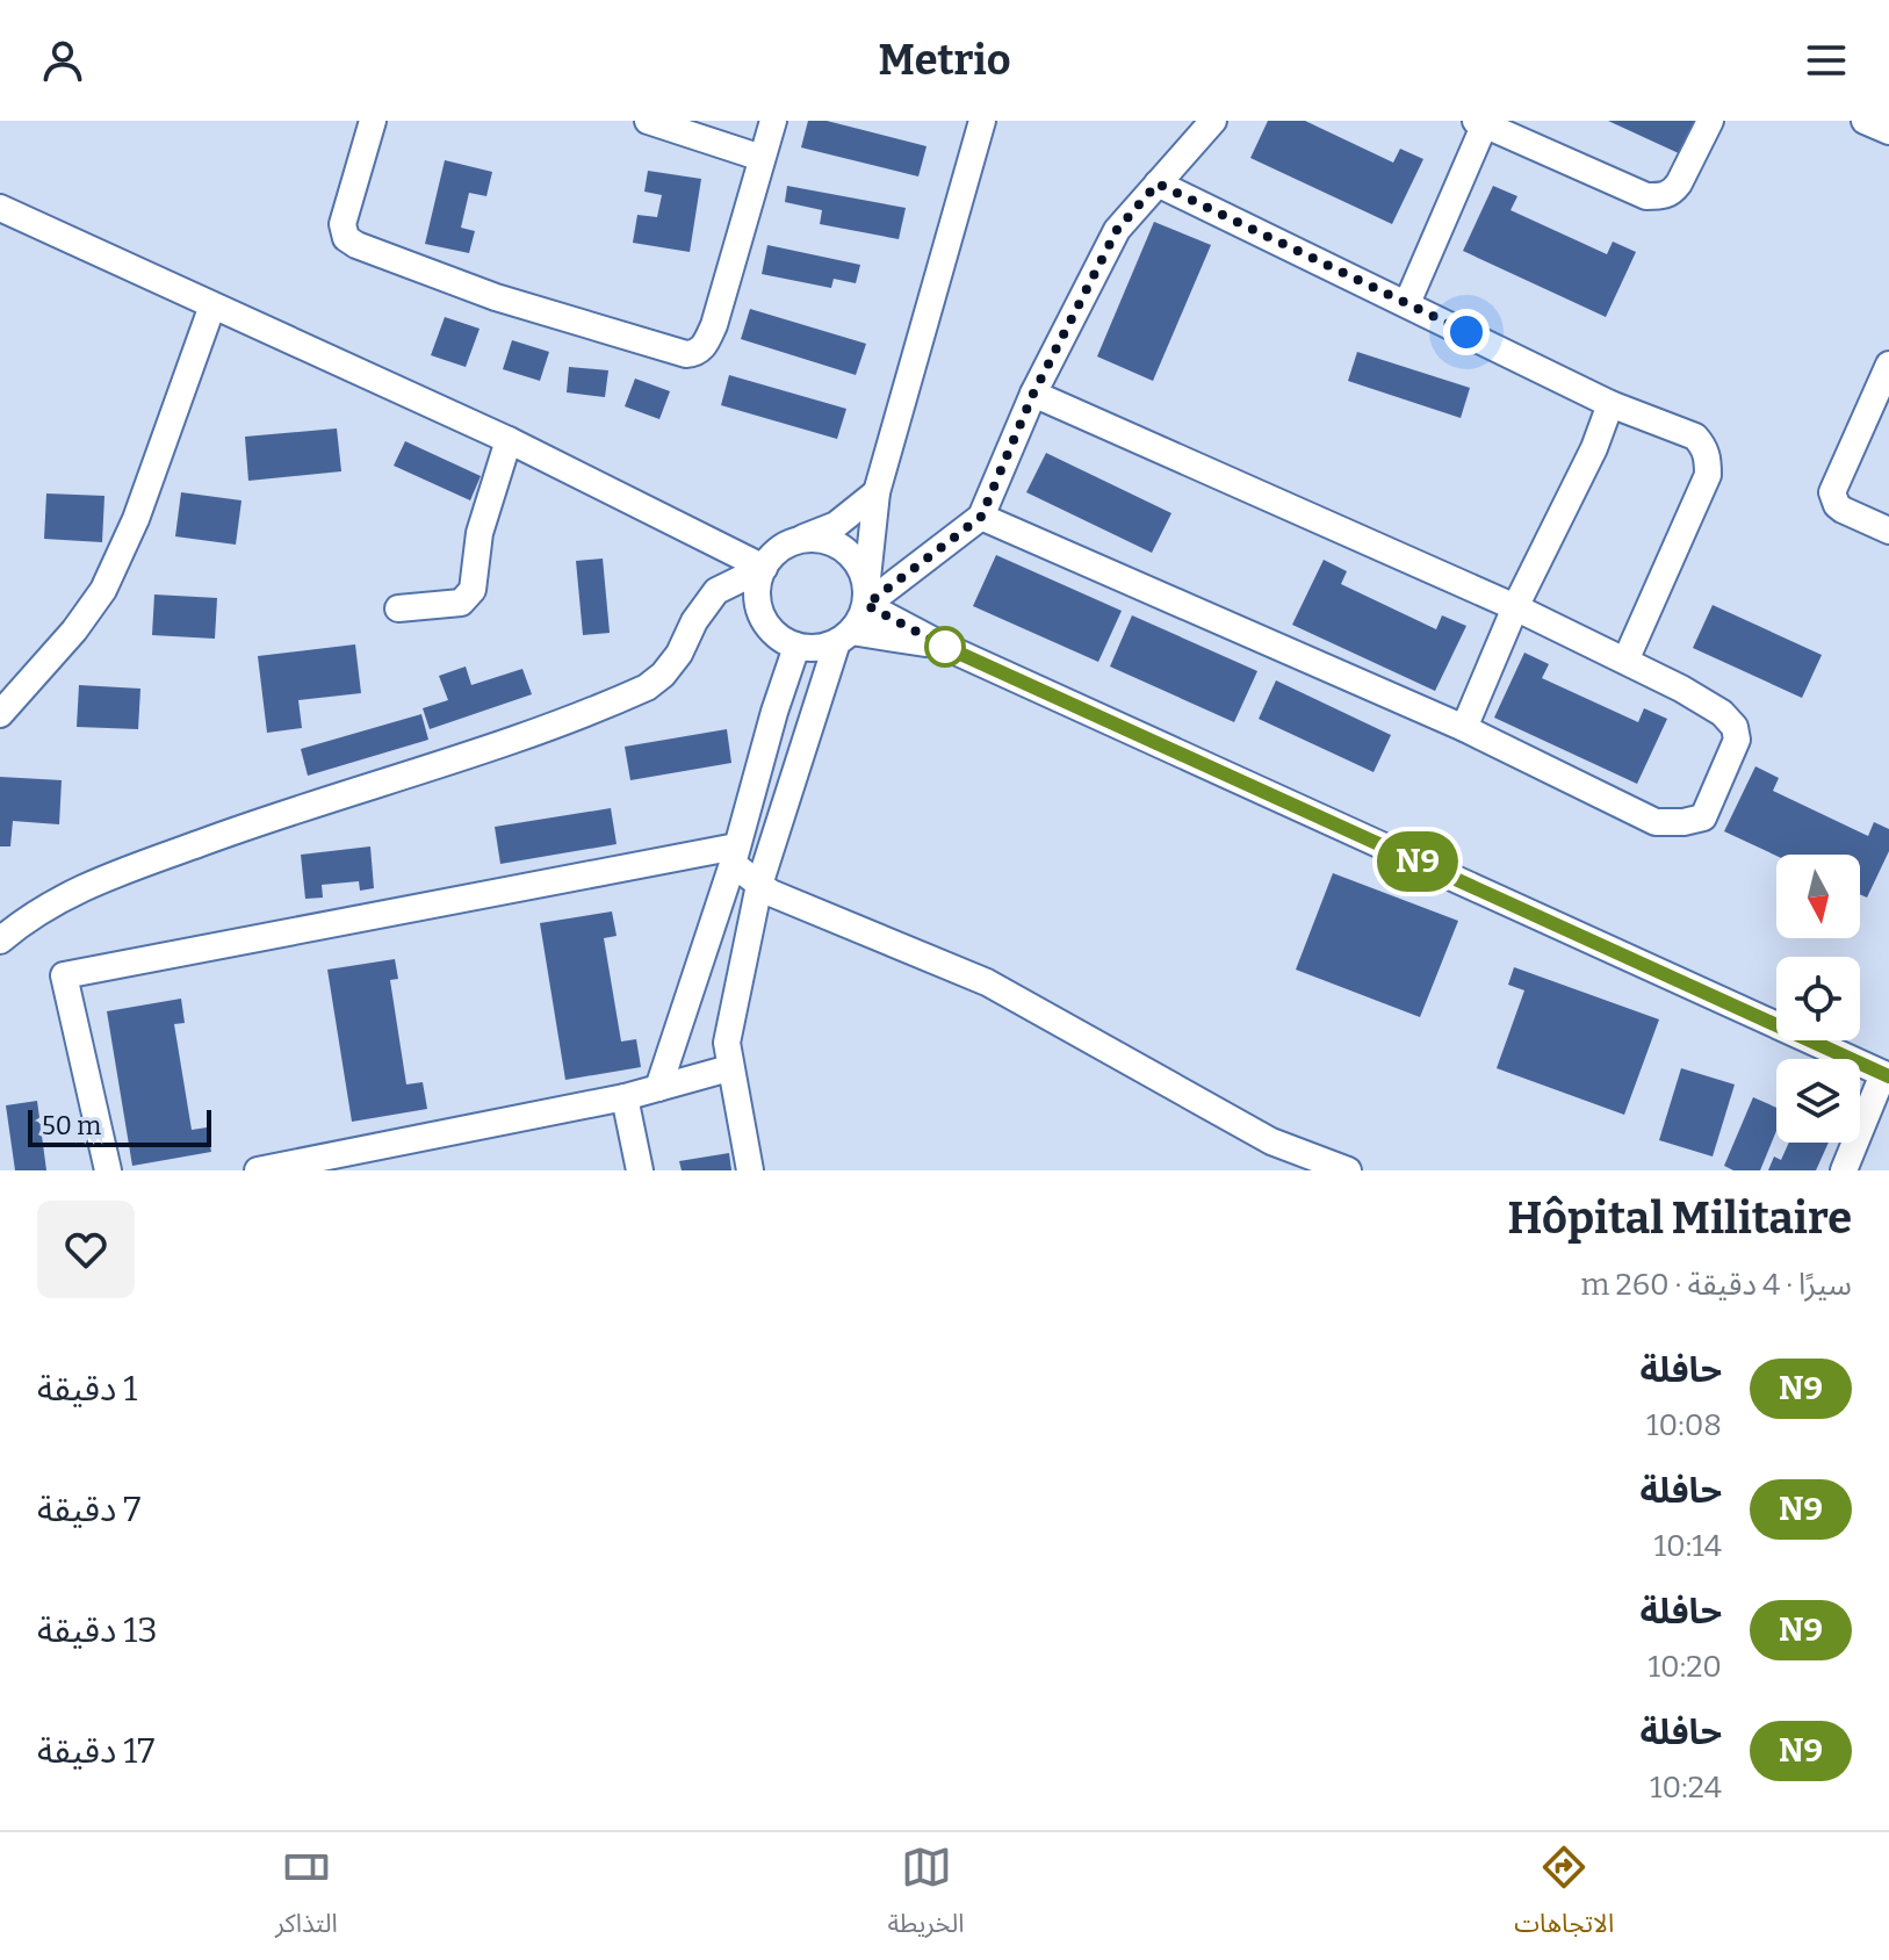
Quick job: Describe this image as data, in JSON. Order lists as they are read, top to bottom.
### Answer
{
  "lines": ["bus line N9"],
  "scale_bar": "50 m",
  "north": "bottom",
  "page": {
    "header": "Metrio",
    "on_map": "N9",
    "scale": "50 m",
    "heading": ["Hôpital Militaire", "سيرًا · 4 دقيقة · 260 m"],
    "list": [
      {
        "mark": "N9",
        "name": "حافلة",
        "note": "10:08",
        "value": "1 دقيقة"
      },
      {
        "mark": "N9",
        "name": "حافلة",
        "note": "10:14",
        "value": "7 دقيقة"
      },
      {
        "mark": "N9",
        "name": "حافلة",
        "note": "10:20",
        "value": "13 دقيقة"
      },
      {
        "mark": "N9",
        "name": "حافلة",
        "note": "10:24",
        "value": "17 دقيقة"
      }
    ],
    "tabs": ["الاتجاهات", "الخريطة", "التذاكر"]
  }
}
